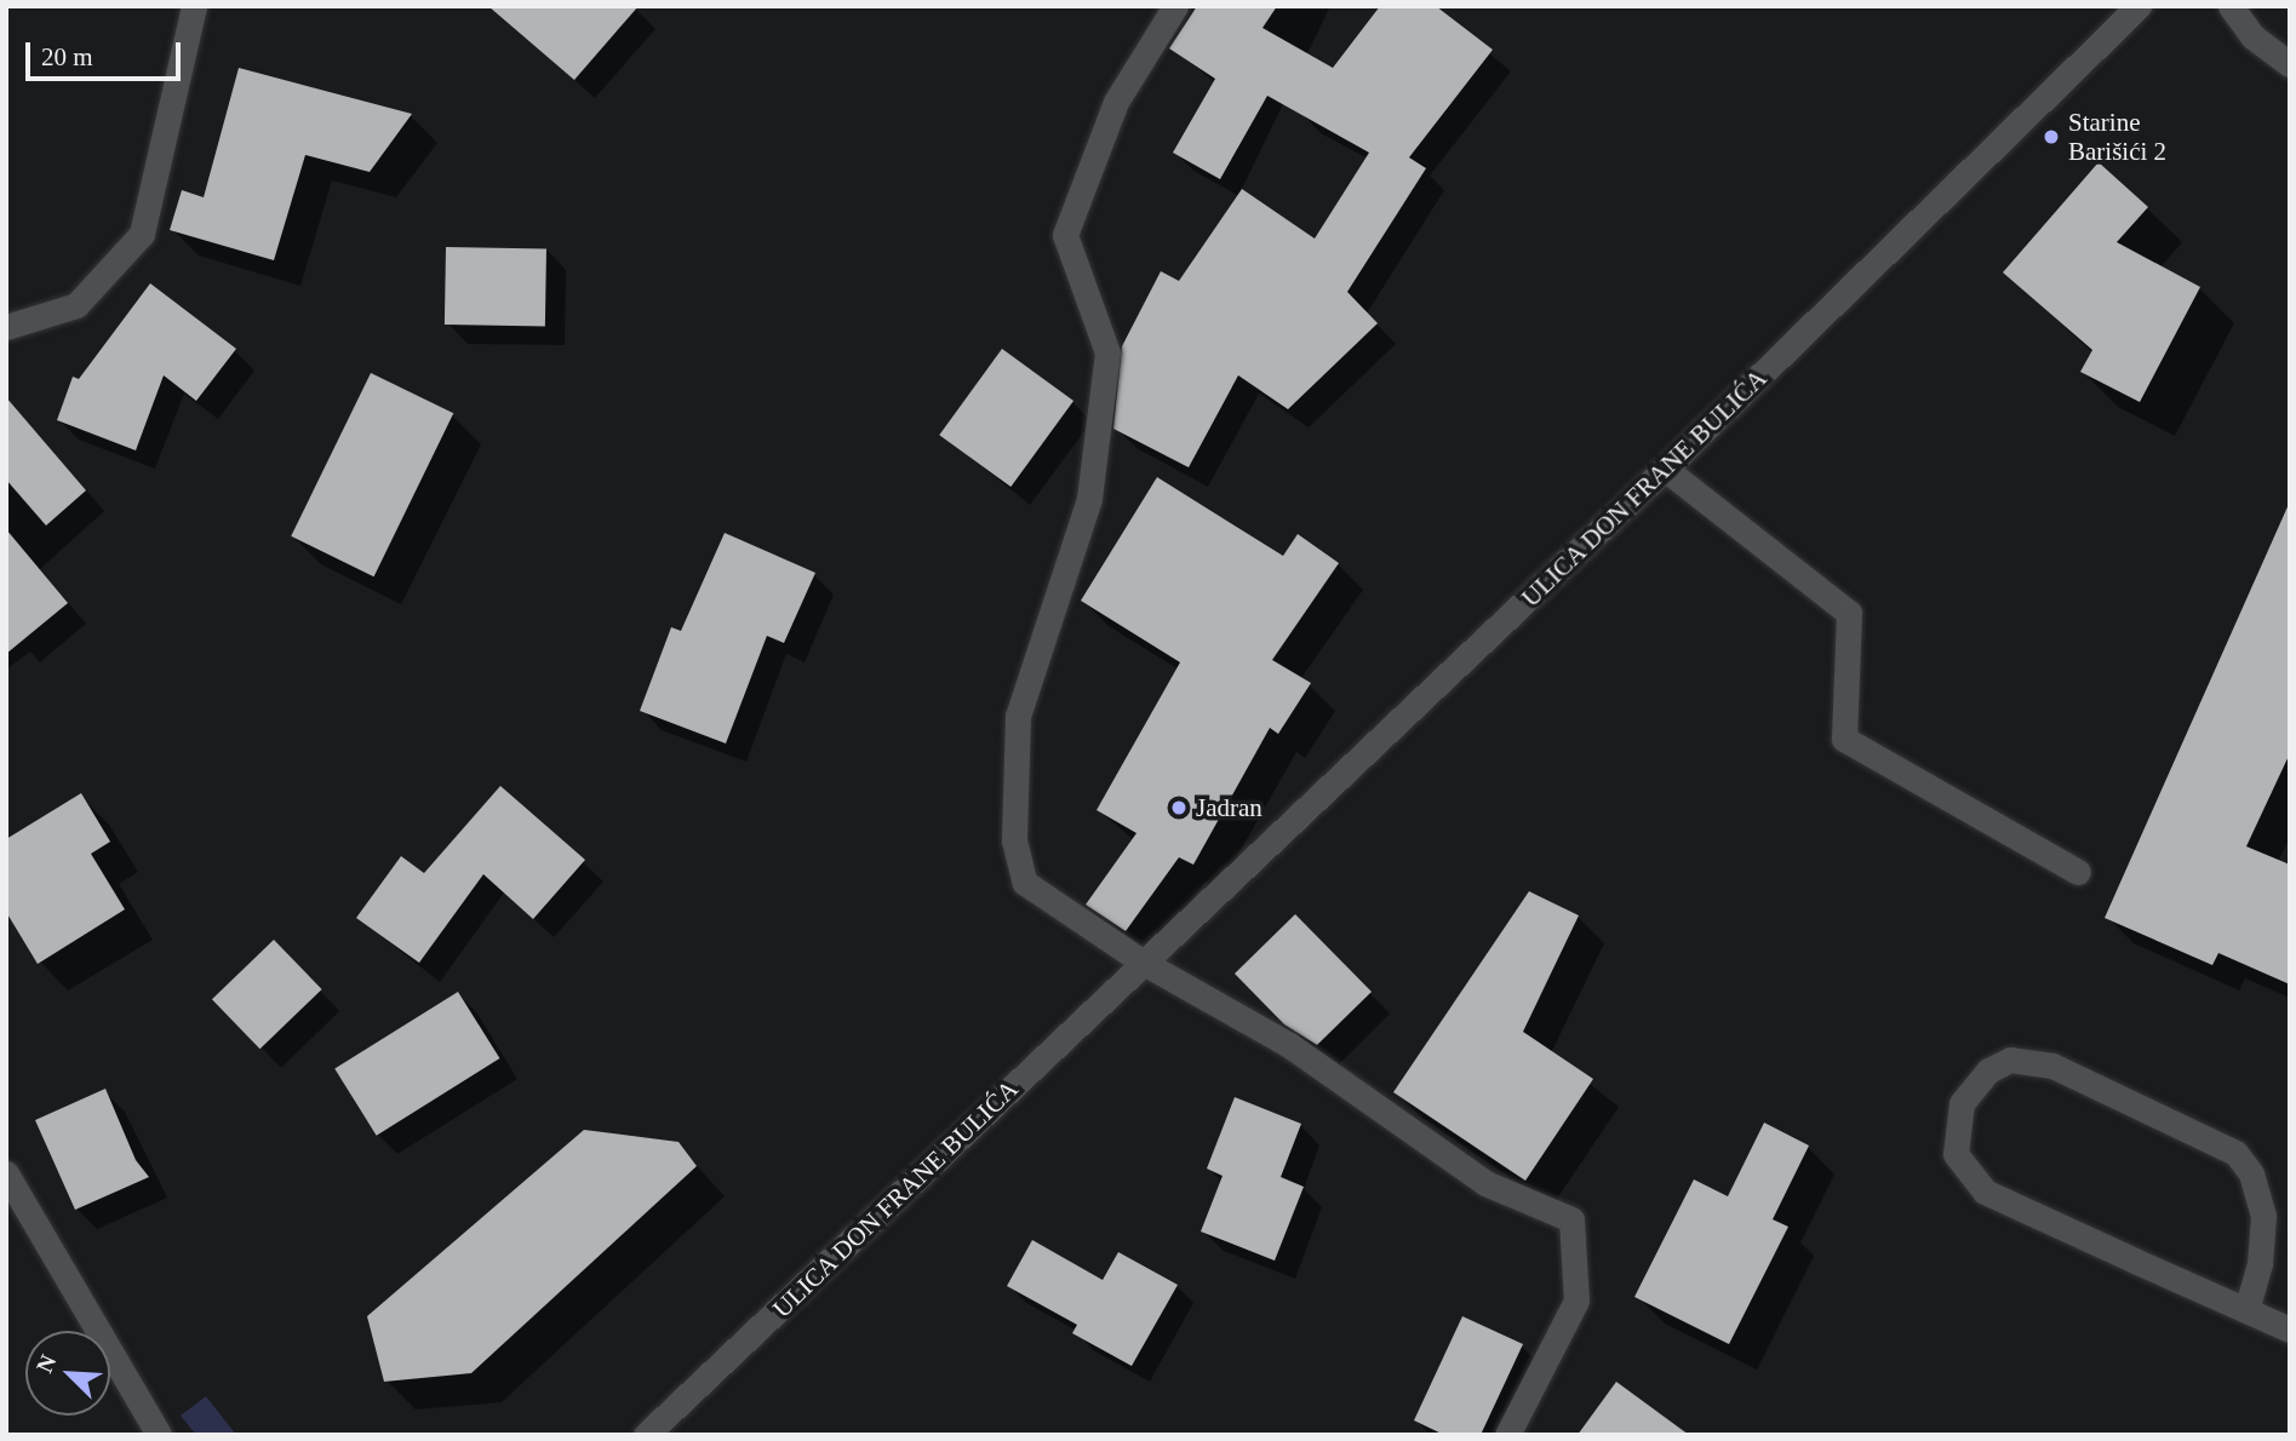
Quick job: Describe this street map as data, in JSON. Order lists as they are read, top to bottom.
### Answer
{
  "streets": {
    "street": ["ULICA DON FRANE BULIĆA"]
  },
  "places": ["Starine Barišići 2", "Jadran"],
  "scale_bar": "20 m",
  "north": "top left"
}
